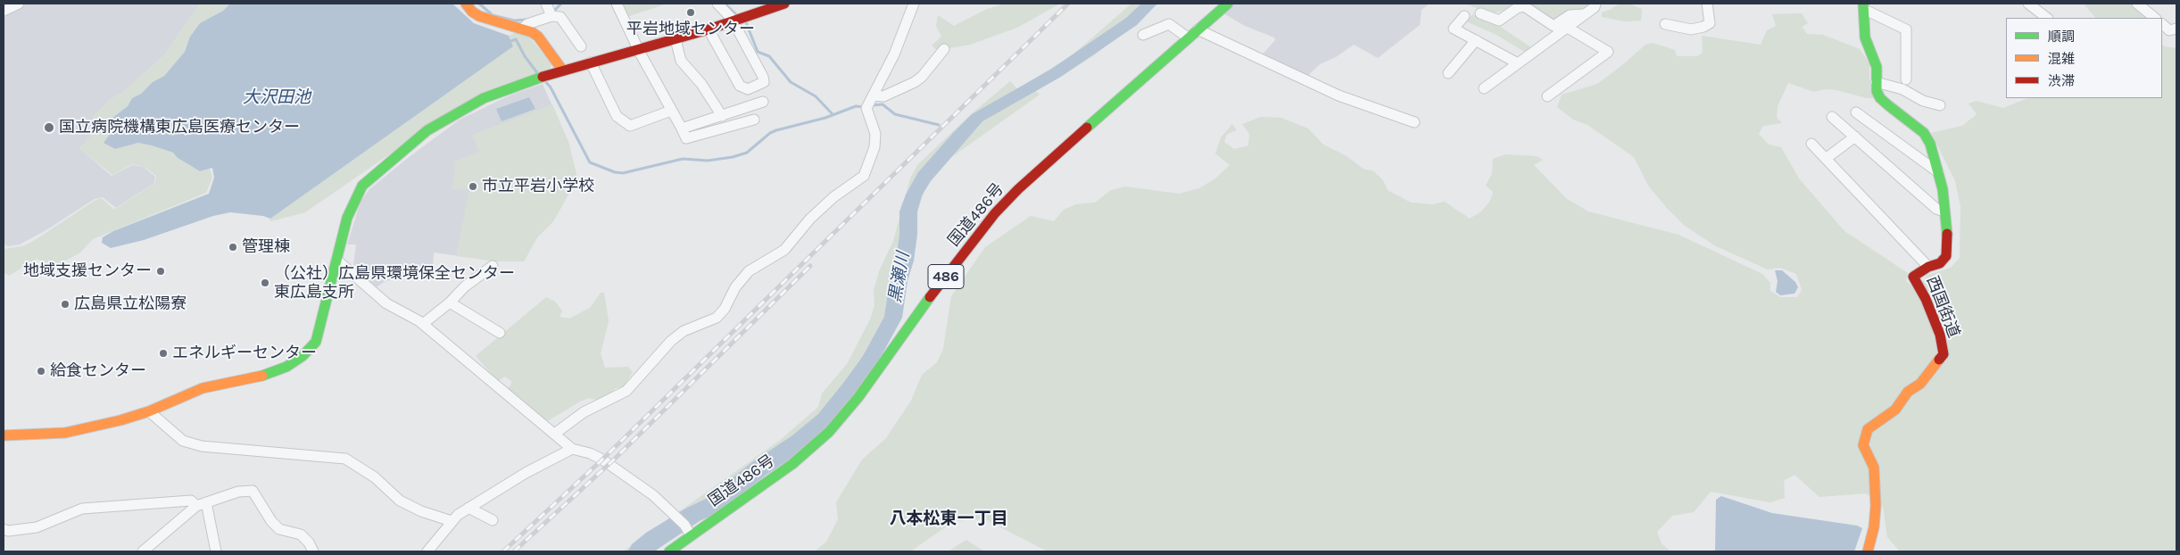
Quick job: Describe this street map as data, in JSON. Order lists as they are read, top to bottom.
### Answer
{
  "streets": {
    "main road": ["国道486号", "486", "西国街道"]
  },
  "districts": ["八本松東一丁目"],
  "water": ["大沢田池", "黒瀬川"],
  "places": [
    "平岩地域センター",
    "国立病院機構東広島医療センター",
    "市立平岩小学校",
    "管理棟",
    "地域支援センター",
    "（公社）広島県環境保全センター 東広島支所",
    "広島県立松陽寮",
    "エネルギーセンター",
    "給食センター"
  ],
  "legend": ["順調", "混雑", "渋滞"]
}
